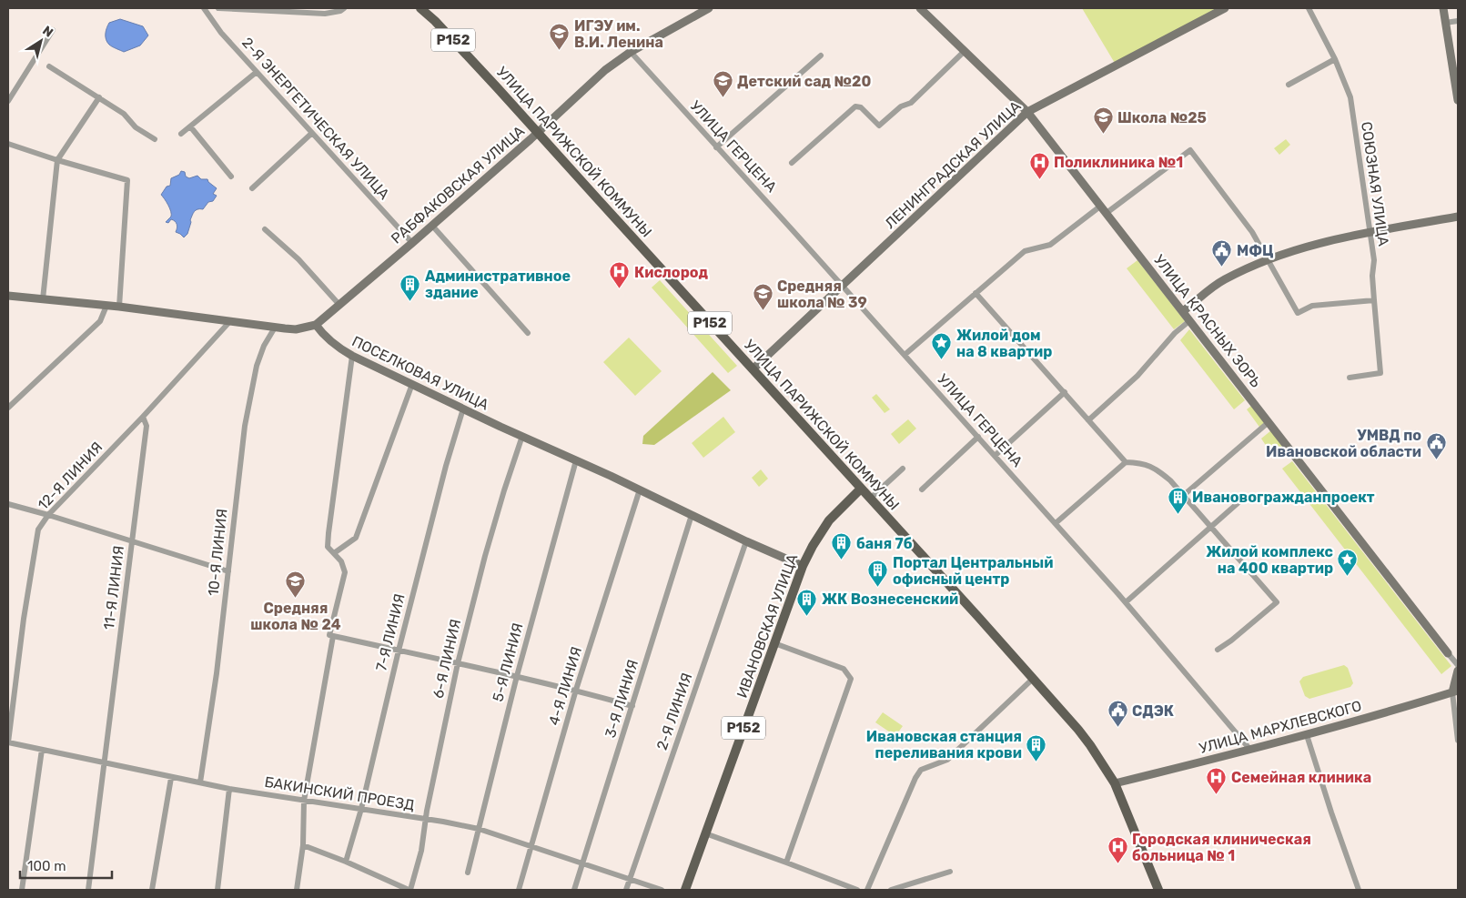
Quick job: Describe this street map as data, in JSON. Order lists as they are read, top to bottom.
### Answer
{
  "streets": {
    "main road": ["Р152", "УЛИЦА ПАРИЖСКОЙ КОММУНЫ", "ИВАНОВСКАЯ УЛИЦА"],
    "street": [
      "2-Я ЭНЕРГЕТИЧЕСКАЯ УЛИЦА",
      "УЛИЦА ГЕРЦЕНА",
      "ЛЕНИНГРАДСКАЯ УЛИЦА",
      "СОЮЗНАЯ УЛИЦА",
      "РАБФАКОВСКАЯ УЛИЦА",
      "УЛИЦА КРАСНЫХ ЗОРЬ",
      "ПОСЕЛКОВАЯ УЛИЦА",
      "12-Я ЛИНИЯ",
      "10-Я ЛИНИЯ",
      "11-Я ЛИНИЯ",
      "7-Я ЛИНИЯ",
      "6-Я ЛИНИЯ",
      "5-Я ЛИНИЯ",
      "4-Я ЛИНИЯ",
      "3-Я ЛИНИЯ",
      "2-Я ЛИНИЯ",
      "УЛИЦА МАРХЛЕВСКОГО",
      "БАКИНСКИЙ ПРОЕЗД"
    ]
  },
  "crossings": [
    ["2-Я ЭНЕРГЕТИЧЕСКАЯ УЛИЦА", "РАБФАКОВСКАЯ УЛИЦА"],
    ["УЛИЦА ГЕРЦЕНА", "ЛЕНИНГРАДСКАЯ УЛИЦА"],
    ["УЛИЦА ГЕРЦЕНА", "РАБФАКОВСКАЯ УЛИЦА"],
    ["УЛИЦА ГЕРЦЕНА", "УЛИЦА МАРХЛЕВСКОГО"],
    ["УЛИЦА ПАРИЖСКОЙ КОММУНЫ", "ЛЕНИНГРАДСКАЯ УЛИЦА"],
    ["УЛИЦА ПАРИЖСКОЙ КОММУНЫ", "РАБФАКОВСКАЯ УЛИЦА"],
    ["УЛИЦА ПАРИЖСКОЙ КОММУНЫ", "ИВАНОВСКАЯ УЛИЦА"],
    ["УЛИЦА ПАРИЖСКОЙ КОММУНЫ", "УЛИЦА МАРХЛЕВСКОГО"],
    ["ЛЕНИНГРАДСКАЯ УЛИЦА", "УЛИЦА КРАСНЫХ ЗОРЬ"],
    ["РАБФАКОВСКАЯ УЛИЦА", "ПОСЕЛКОВАЯ УЛИЦА"],
    ["ПОСЕЛКОВАЯ УЛИЦА", "ИВАНОВСКАЯ УЛИЦА"],
    ["ПОСЕЛКОВАЯ УЛИЦА", "7-Я ЛИНИЯ"],
    ["ПОСЕЛКОВАЯ УЛИЦА", "6-Я ЛИНИЯ"],
    ["ПОСЕЛКОВАЯ УЛИЦА", "5-Я ЛИНИЯ"],
    ["ПОСЕЛКОВАЯ УЛИЦА", "4-Я ЛИНИЯ"],
    ["ПОСЕЛКОВАЯ УЛИЦА", "3-Я ЛИНИЯ"],
    ["ПОСЕЛКОВАЯ УЛИЦА", "2-Я ЛИНИЯ"],
    ["12-Я ЛИНИЯ", "11-Я ЛИНИЯ"],
    ["12-Я ЛИНИЯ", "БАКИНСКИЙ ПРОЕЗД"],
    ["10-Я ЛИНИЯ", "БАКИНСКИЙ ПРОЕЗД"],
    ["11-Я ЛИНИЯ", "БАКИНСКИЙ ПРОЕЗД"],
    ["7-Я ЛИНИЯ", "БАКИНСКИЙ ПРОЕЗД"],
    ["6-Я ЛИНИЯ", "БАКИНСКИЙ ПРОЕЗД"],
    ["5-Я ЛИНИЯ", "БАКИНСКИЙ ПРОЕЗД"],
    ["4-Я ЛИНИЯ", "БАКИНСКИЙ ПРОЕЗД"],
    ["3-Я ЛИНИЯ", "БАКИНСКИЙ ПРОЕЗД"],
    ["2-Я ЛИНИЯ", "БАКИНСКИЙ ПРОЕЗД"]
  ],
  "places": {
    "school or university": [
      "ИГЭУ им. В.И. Ленина",
      "Детский сад №20",
      "Школа №25",
      "Средняя школа № 39",
      "Средняя школа № 24"
    ],
    "hospital": [
      "Поликлиника №1",
      "Кислород",
      "Семейная клиника",
      "Городская клиническая больница № 1"
    ],
    "public building": ["МФЦ", "УМВД по Ивановской области", "СДЭК"],
    "building": [
      "Административное здание",
      "Ивановогражданпроект",
      "баня 7б",
      "Портал Центральный офисный центр",
      "ЖК Вознесенский",
      "Ивановская станция переливания крови"
    ],
    "place": ["Жилой дом на 8 квартир", "Жилой комплекс на 400 квартир"]
  },
  "scale_bar": "100 m",
  "north": "top right"
}
